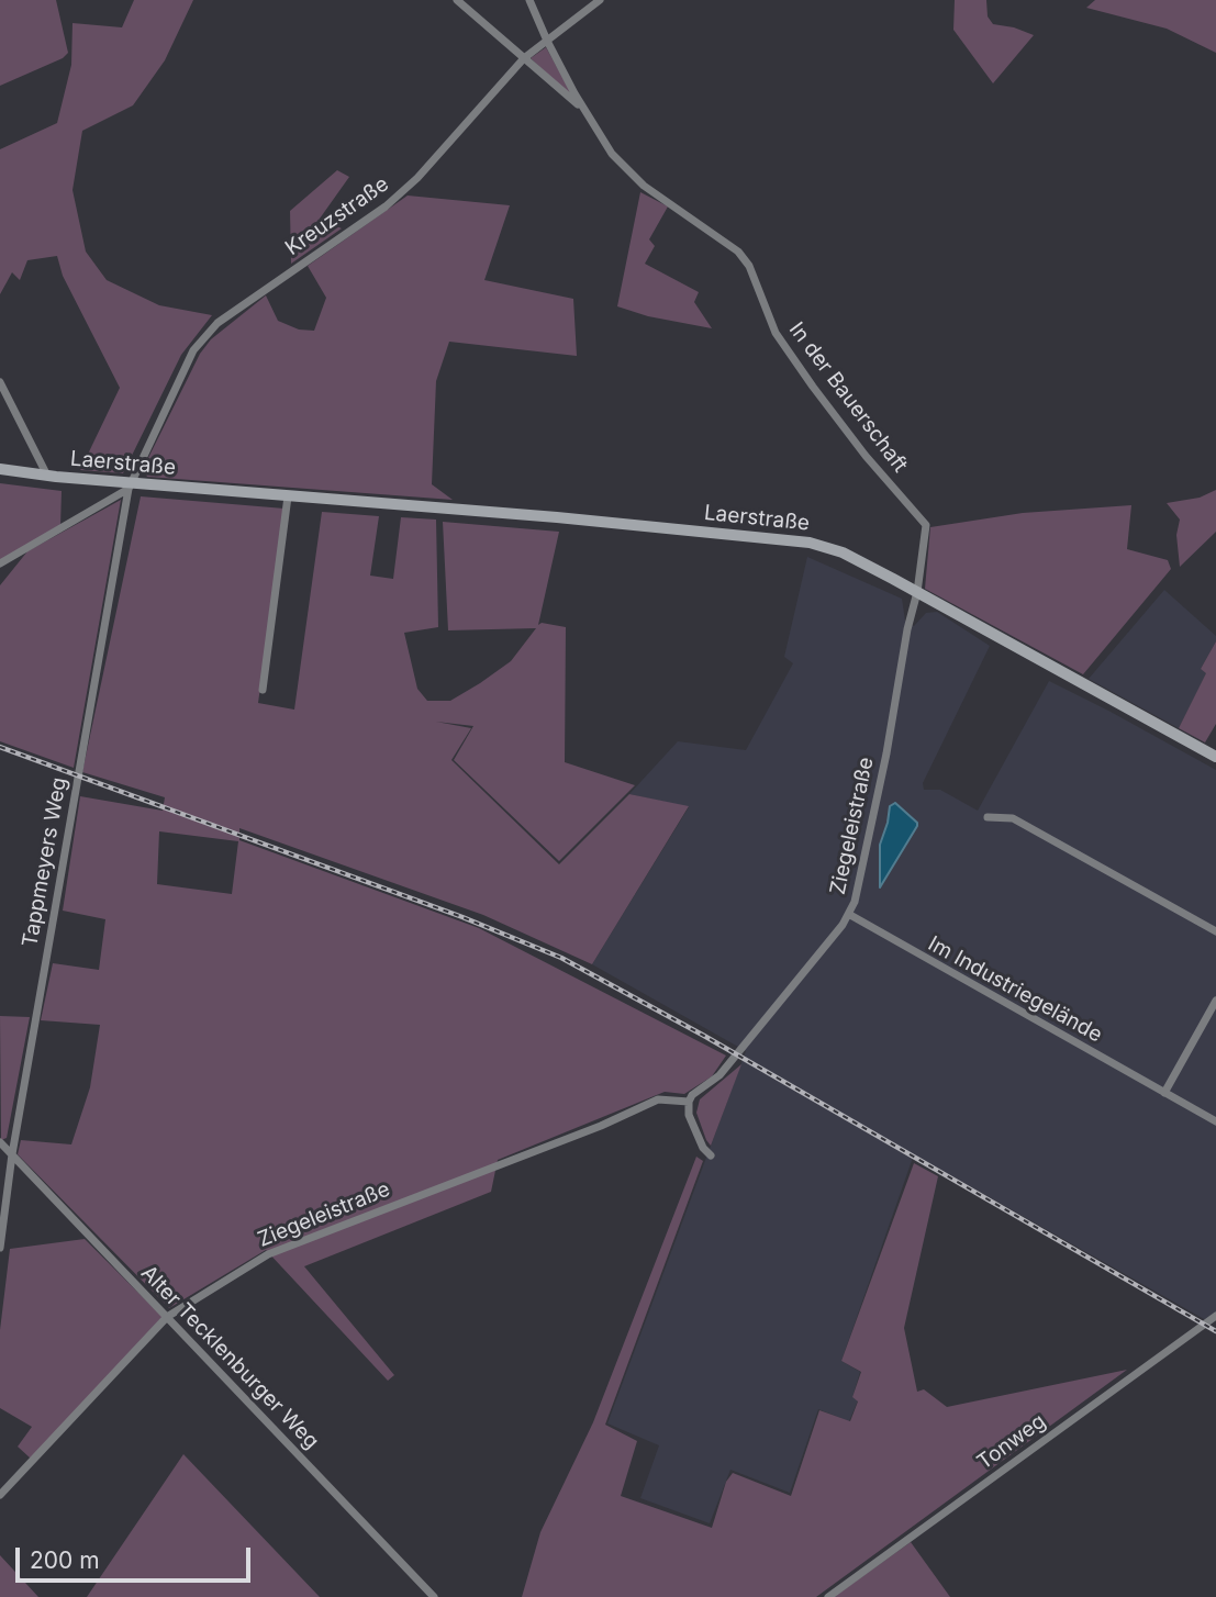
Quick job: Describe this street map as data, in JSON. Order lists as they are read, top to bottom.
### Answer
{
  "streets": {
    "main road": ["Laerstraße"],
    "street": [
      "Kreuzstraße",
      "In der Bauerschaft",
      "Ziegeleistraße",
      "Tappmeyers Weg",
      "Im Industriegelände",
      "Alter Tecklenburger Weg",
      "Tonweg"
    ]
  },
  "crossings": [
    ["Kreuzstraße", "In der Bauerschaft"],
    ["Kreuzstraße", "Laerstraße"],
    ["Kreuzstraße", "Tappmeyers Weg"],
    ["In der Bauerschaft", "Laerstraße"],
    ["In der Bauerschaft", "Ziegeleistraße"],
    ["Laerstraße", "Ziegeleistraße"],
    ["Laerstraße", "Tappmeyers Weg"],
    ["Ziegeleistraße", "Im Industriegelände"],
    ["Ziegeleistraße", "Alter Tecklenburger Weg"],
    ["Tappmeyers Weg", "Alter Tecklenburger Weg"]
  ],
  "scale_bar": "200 m"
}
